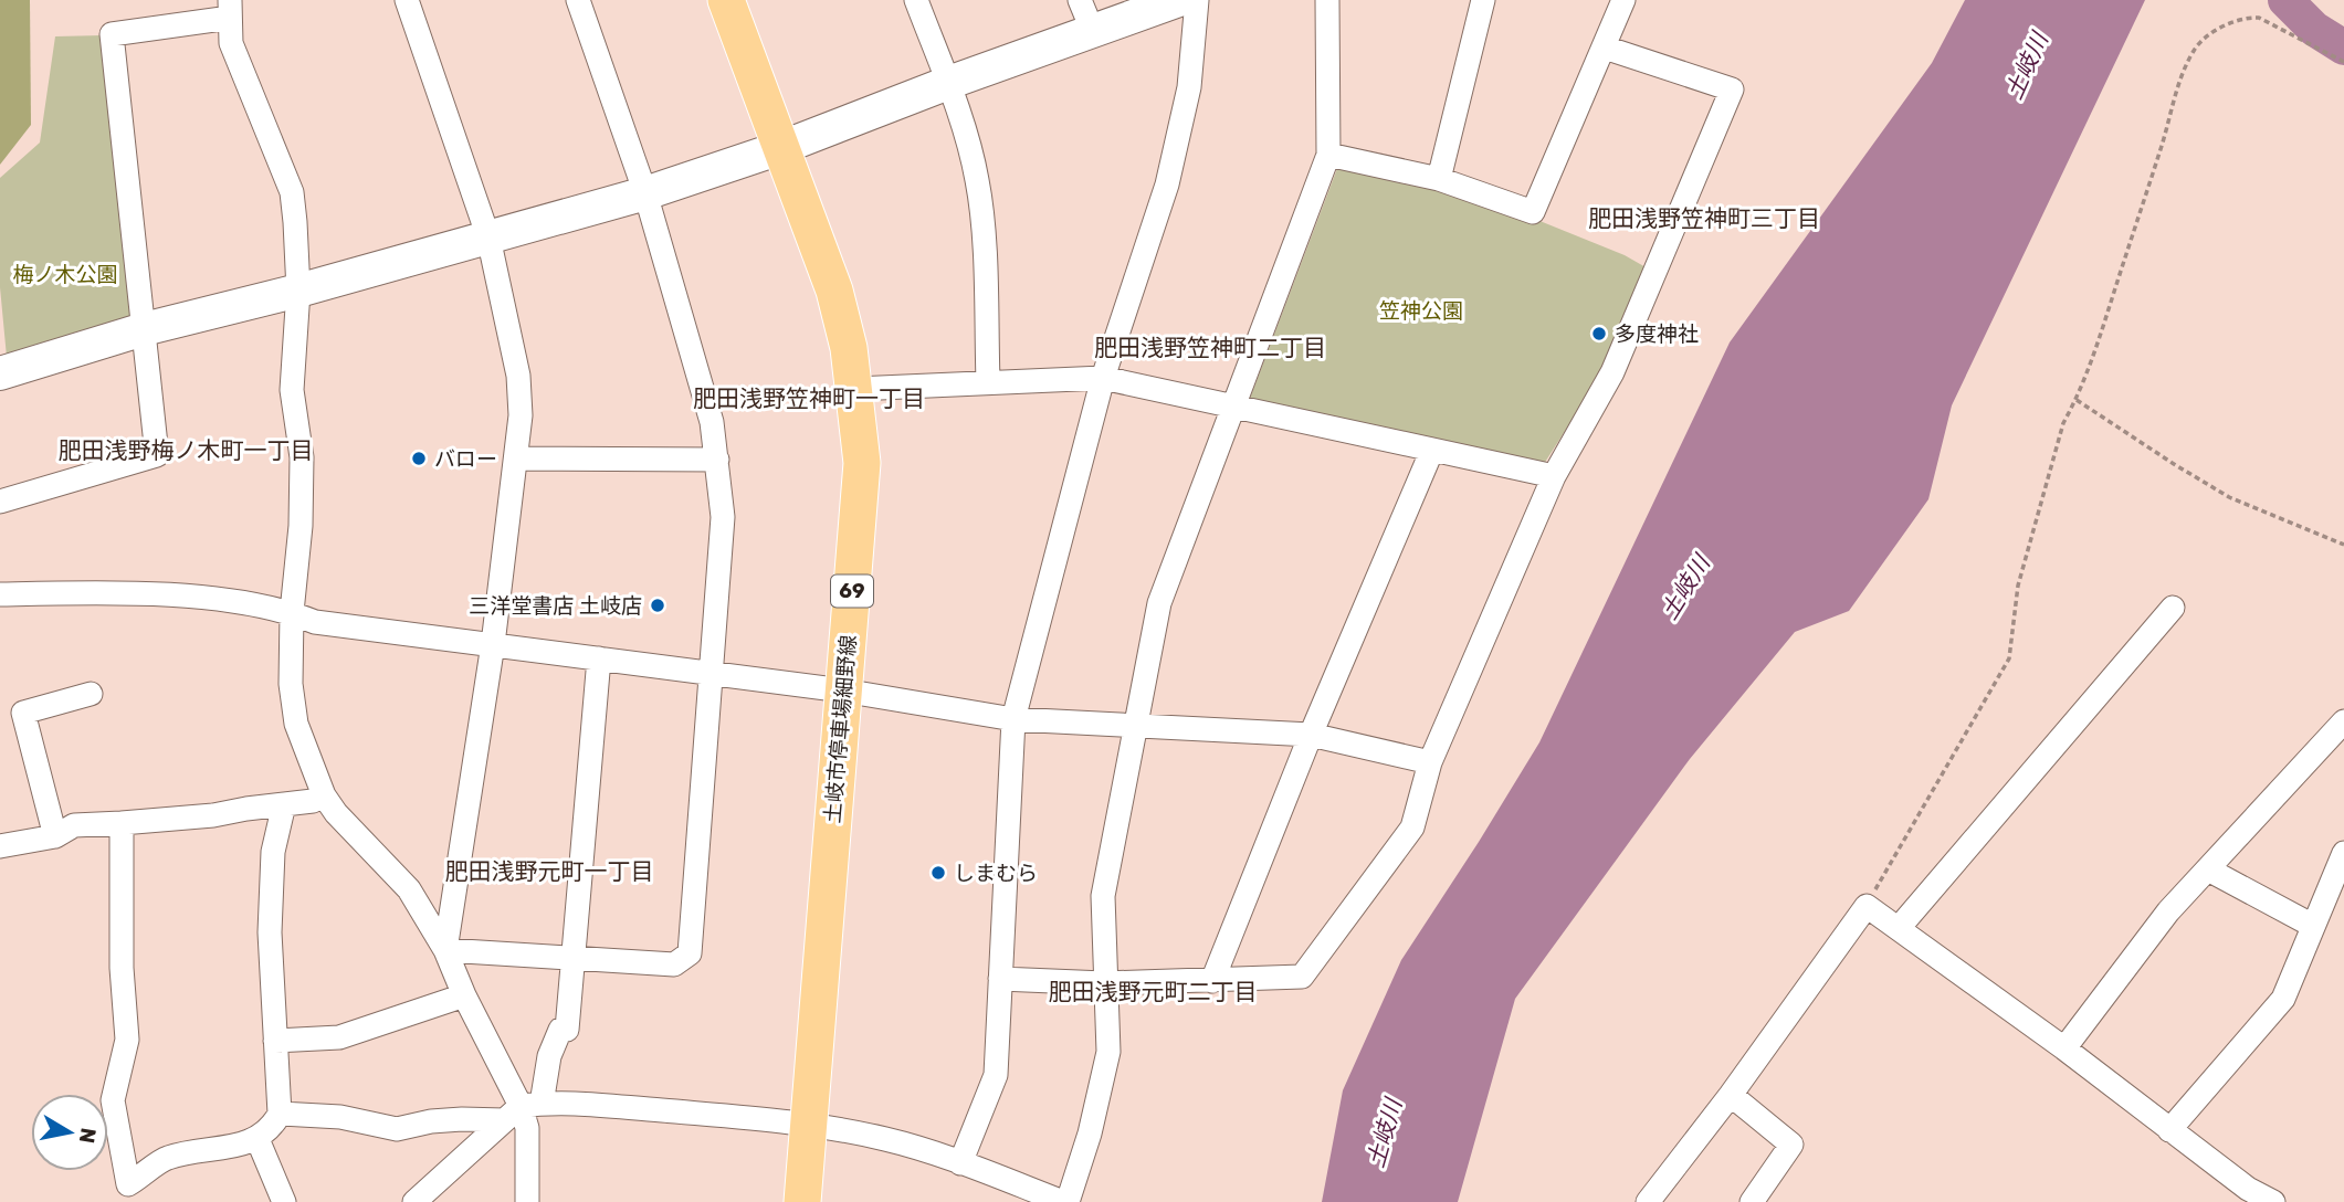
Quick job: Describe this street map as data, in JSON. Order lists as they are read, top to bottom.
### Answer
{
  "streets": {
    "main road": ["69", "土岐市停車場細野線"]
  },
  "districts": [
    "肥田浅野笠神町三丁目",
    "肥田浅野笠神町二丁目",
    "肥田浅野笠神町一丁目",
    "肥田浅野梅ノ木町一丁目",
    "肥田浅野元町一丁目",
    "肥田浅野元町二丁目"
  ],
  "water": ["土岐川"],
  "parks": ["梅ノ木公園", "笠神公園"],
  "places": [
    "多度神社",
    "バロー",
    "三洋堂書店 土岐店",
    "しまむら"
  ],
  "north": "right"
}
